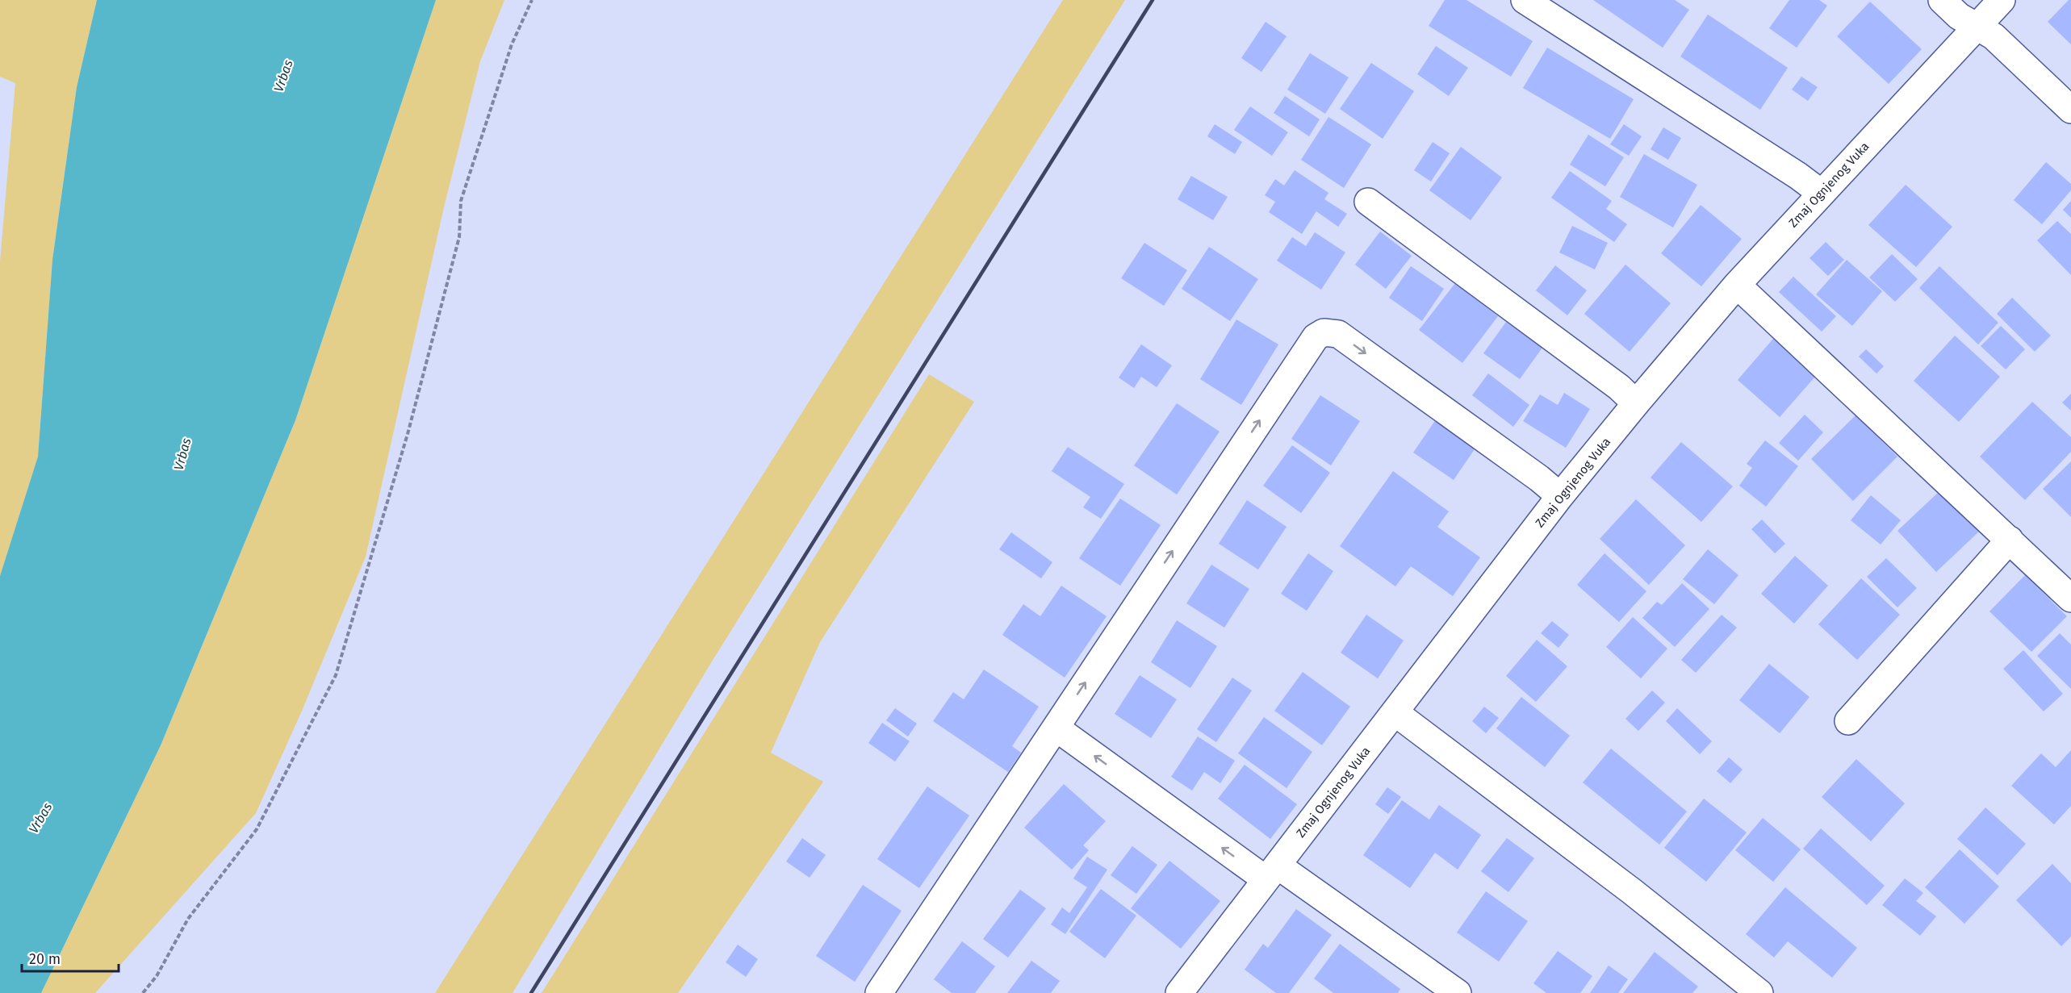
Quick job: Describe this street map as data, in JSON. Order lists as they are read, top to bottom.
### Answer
{
  "streets": {
    "street": ["Zmaj Ognjenog Vuka"]
  },
  "water": ["Vrbas"],
  "scale_bar": "20 m"
}
